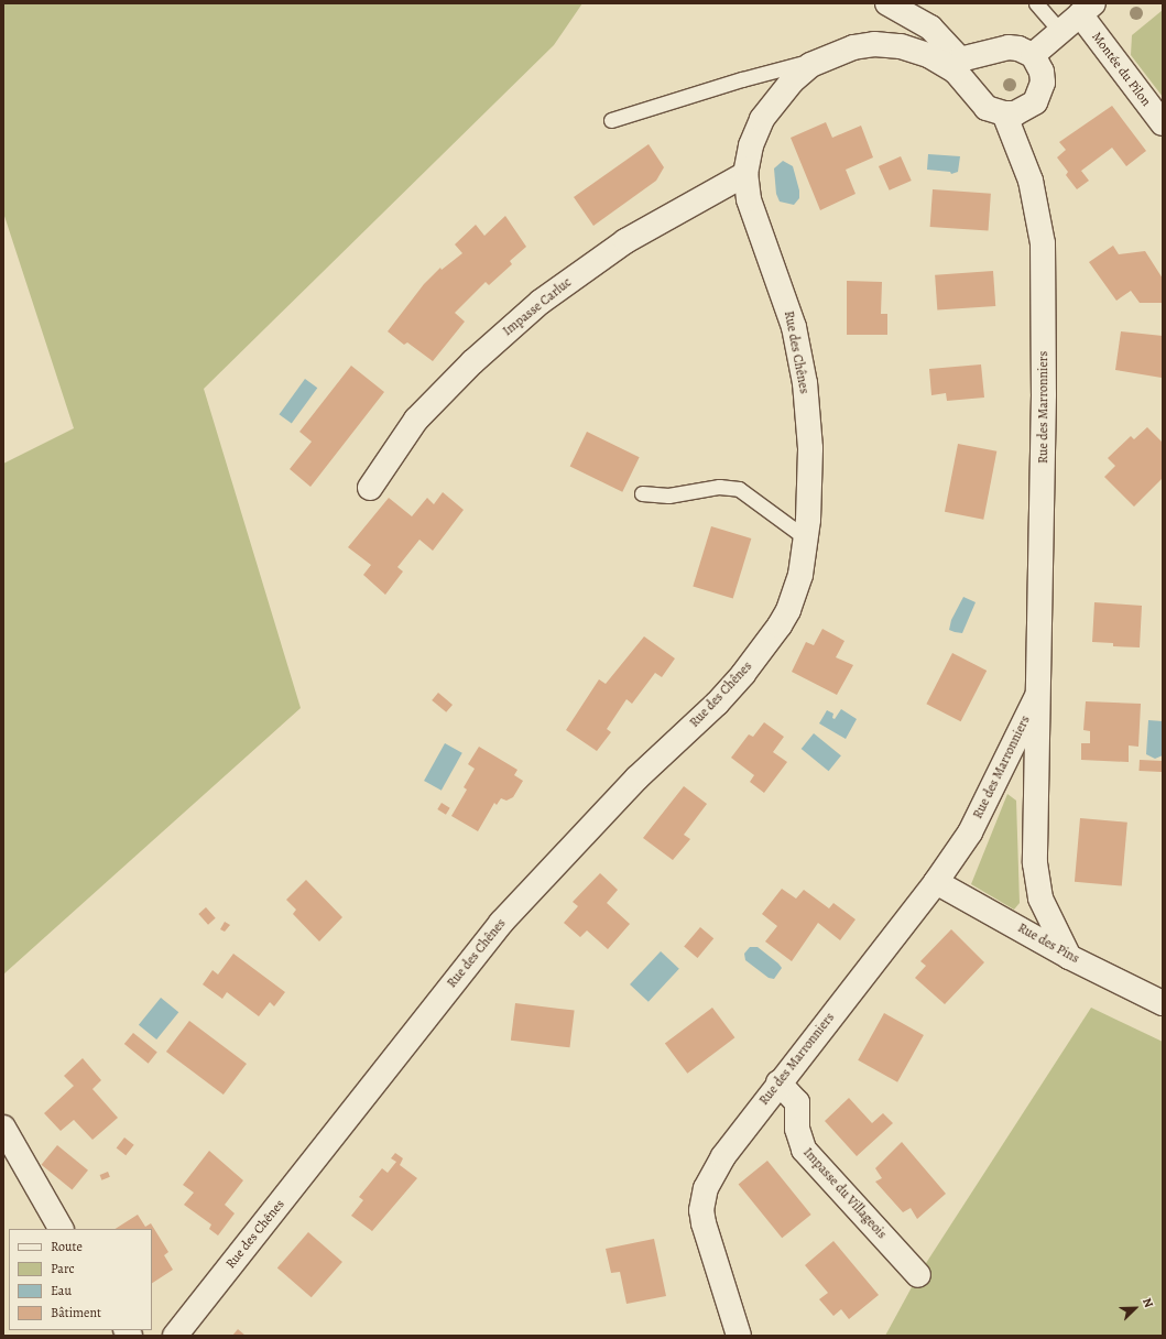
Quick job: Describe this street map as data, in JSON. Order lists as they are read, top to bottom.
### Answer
{
  "streets": {
    "street": [
      "Montée du Pilon",
      "Impasse Carluc",
      "Rue des Chênes",
      "Rue des Marronniers",
      "Rue des Pins",
      "Impasse du Villageois"
    ]
  },
  "crossings": [
    ["Impasse Carluc", "Rue des Chênes"],
    ["Rue des Chênes", "Rue des Marronniers"],
    ["Rue des Marronniers", "Rue des Pins"],
    ["Rue des Marronniers", "Impasse du Villageois"]
  ],
  "legend": [
    "Route",
    "Parc",
    "Eau",
    "Bâtiment"
  ],
  "north": "top right"
}
